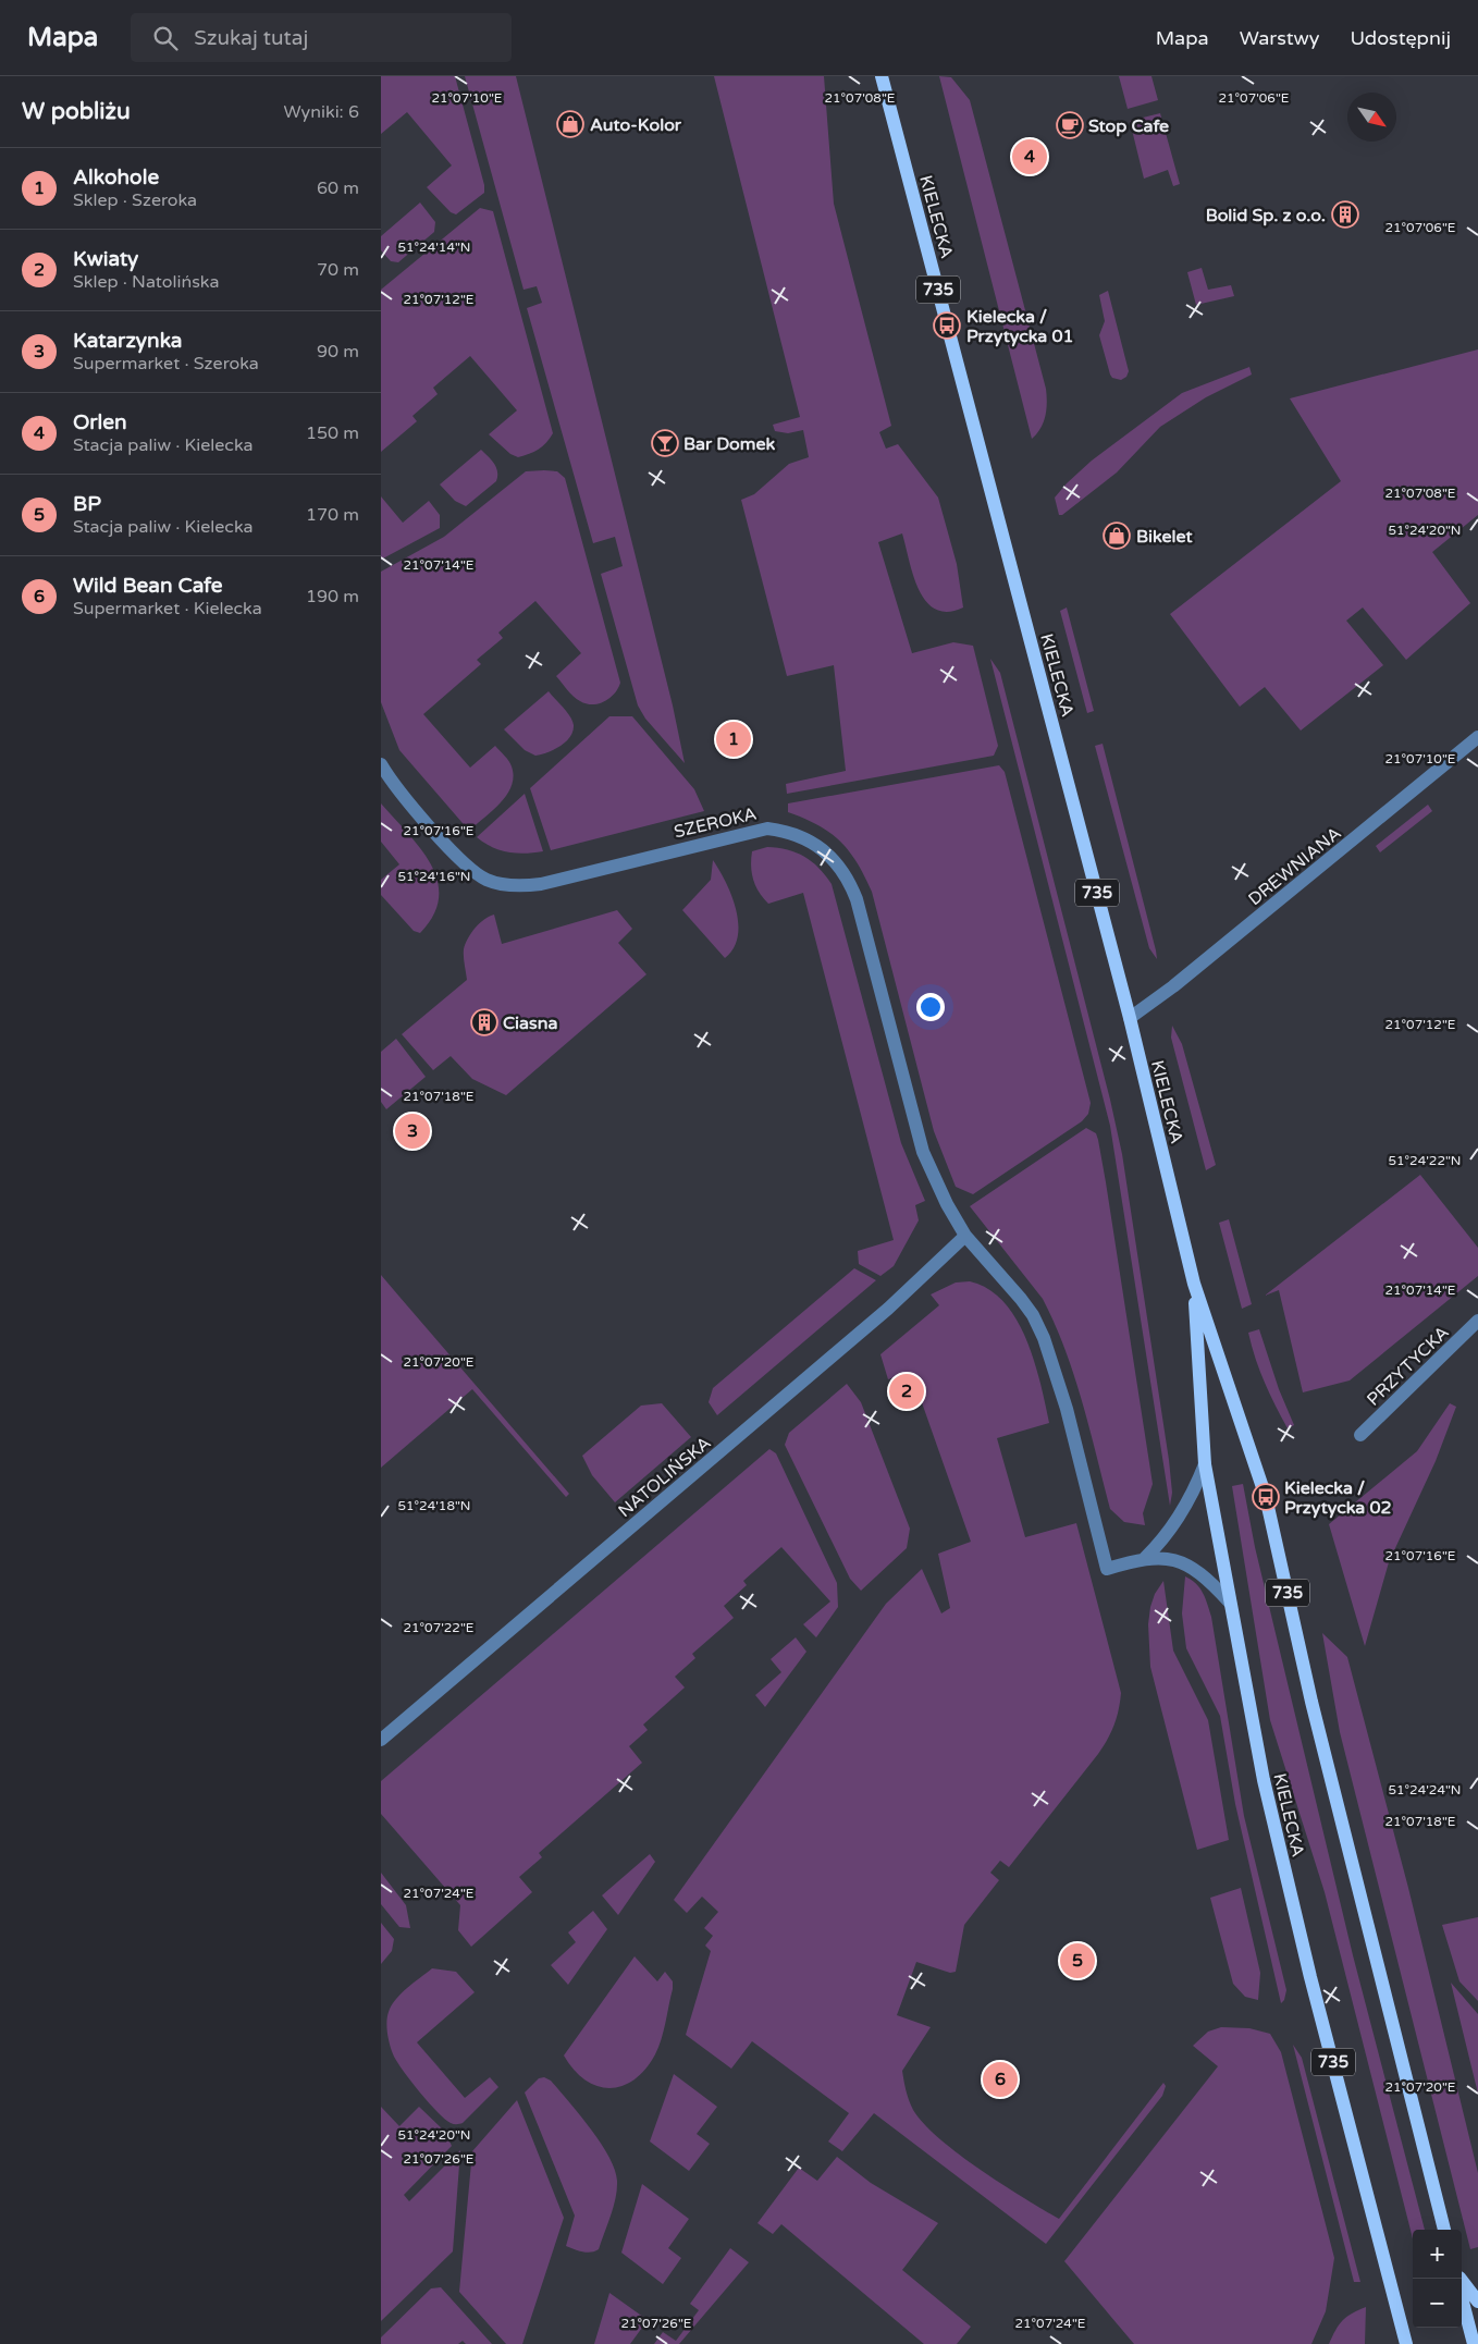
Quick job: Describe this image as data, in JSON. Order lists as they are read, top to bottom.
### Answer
{
  "streets": {
    "main road": ["KIELECKA", "735"],
    "street": [
      "SZEROKA",
      "DREWNIANA",
      "PRZYTYCKA",
      "NATOLIŃSKA"
    ]
  },
  "crossings": [
    ["KIELECKA", "DREWNIANA"],
    ["SZEROKA", "NATOLIŃSKA"]
  ],
  "places": {
    "shop": ["Auto-Kolor", "Bikelet"],
    "cafe": ["Stop Cafe"],
    "building": ["Bolid Sp. z o.o.", "Ciasna"],
    "bus stop": ["Kielecka / Przytycka 01", "Kielecka / Przytycka 02"],
    "bar": ["Bar Domek"]
  },
  "north": "bottom right",
  "page": {
    "header": "Mapa",
    "search": "Szukaj tutaj",
    "nav": ["Mapa", "Warstwy", "Udostępnij"],
    "heading": ["W pobliżu", "Wyniki: 6"],
    "pins": [
      "4",
      "1",
      "3",
      "2",
      "5",
      "6"
    ],
    "list": [
      {
        "mark": "1",
        "name": "Alkohole",
        "note": "Sklep · Szeroka",
        "value": "60 m"
      },
      {
        "mark": "2",
        "name": "Kwiaty",
        "note": "Sklep · Natolińska",
        "value": "70 m"
      },
      {
        "mark": "3",
        "name": "Katarzynka",
        "note": "Supermarket · Szeroka",
        "value": "90 m"
      },
      {
        "mark": "4",
        "name": "Orlen",
        "note": "Stacja paliw · Kielecka",
        "value": "150 m"
      },
      {
        "mark": "5",
        "name": "BP",
        "note": "Stacja paliw · Kielecka",
        "value": "170 m"
      },
      {
        "mark": "6",
        "name": "Wild Bean Cafe",
        "note": "Supermarket · Kielecka",
        "value": "190 m"
      }
    ],
    "map_buttons": ["+", "−"]
  },
  "coordinates": [
    "21°07'10\"E",
    "21°07'08\"E",
    "21°07'06\"E",
    "51°24'14\"N",
    "21°07'12\"E",
    "51°24'20\"N",
    "21°07'14\"E",
    "21°07'16\"E",
    "51°24'16\"N",
    "21°07'18\"E",
    "51°24'22\"N",
    "21°07'20\"E",
    "51°24'18\"N",
    "21°07'22\"E",
    "51°24'24\"N",
    "21°07'24\"E",
    "21°07'26\"E"
  ]
}
